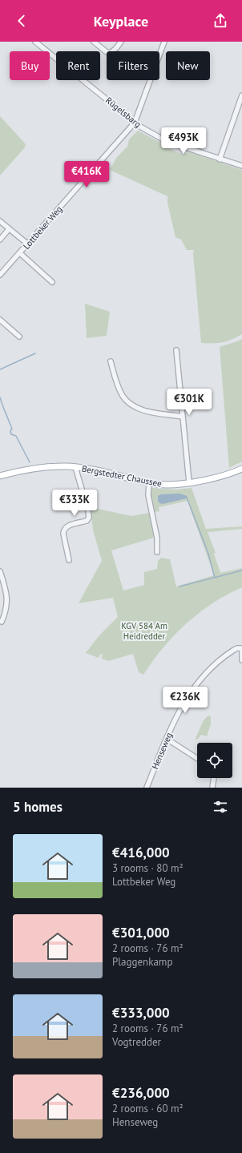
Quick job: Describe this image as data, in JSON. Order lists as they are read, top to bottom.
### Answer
{
  "streets": {
    "main road": ["Bergstedter Chaussee"],
    "street": ["Rügelsbarg", "Lottbeker Weg", "Henseweg"]
  },
  "crossings": [
    ["Rügelsbarg", "Lottbeker Weg"]
  ],
  "parks": ["KGV 584 Am Heidredder"],
  "page": {
    "header": "Keyplace",
    "chip": [
      "Buy",
      "Rent",
      "Filters",
      "New"
    ],
    "price": [
      "€493K",
      "€416K",
      "€301K",
      "€333K",
      "€236K"
    ],
    "heading": "5 homes",
    "list": [
      {
        "name": "€416,000",
        "note": "3 rooms · 80 m² · Lottbeker Weg"
      },
      {
        "name": "€301,000",
        "note": "2 rooms · 76 m² · Plaggenkamp"
      },
      {
        "name": "€333,000",
        "note": "2 rooms · 76 m² · Vogtredder"
      },
      {
        "name": "€236,000",
        "note": "2 rooms · 60 m² · Henseweg"
      }
    ]
  }
}
